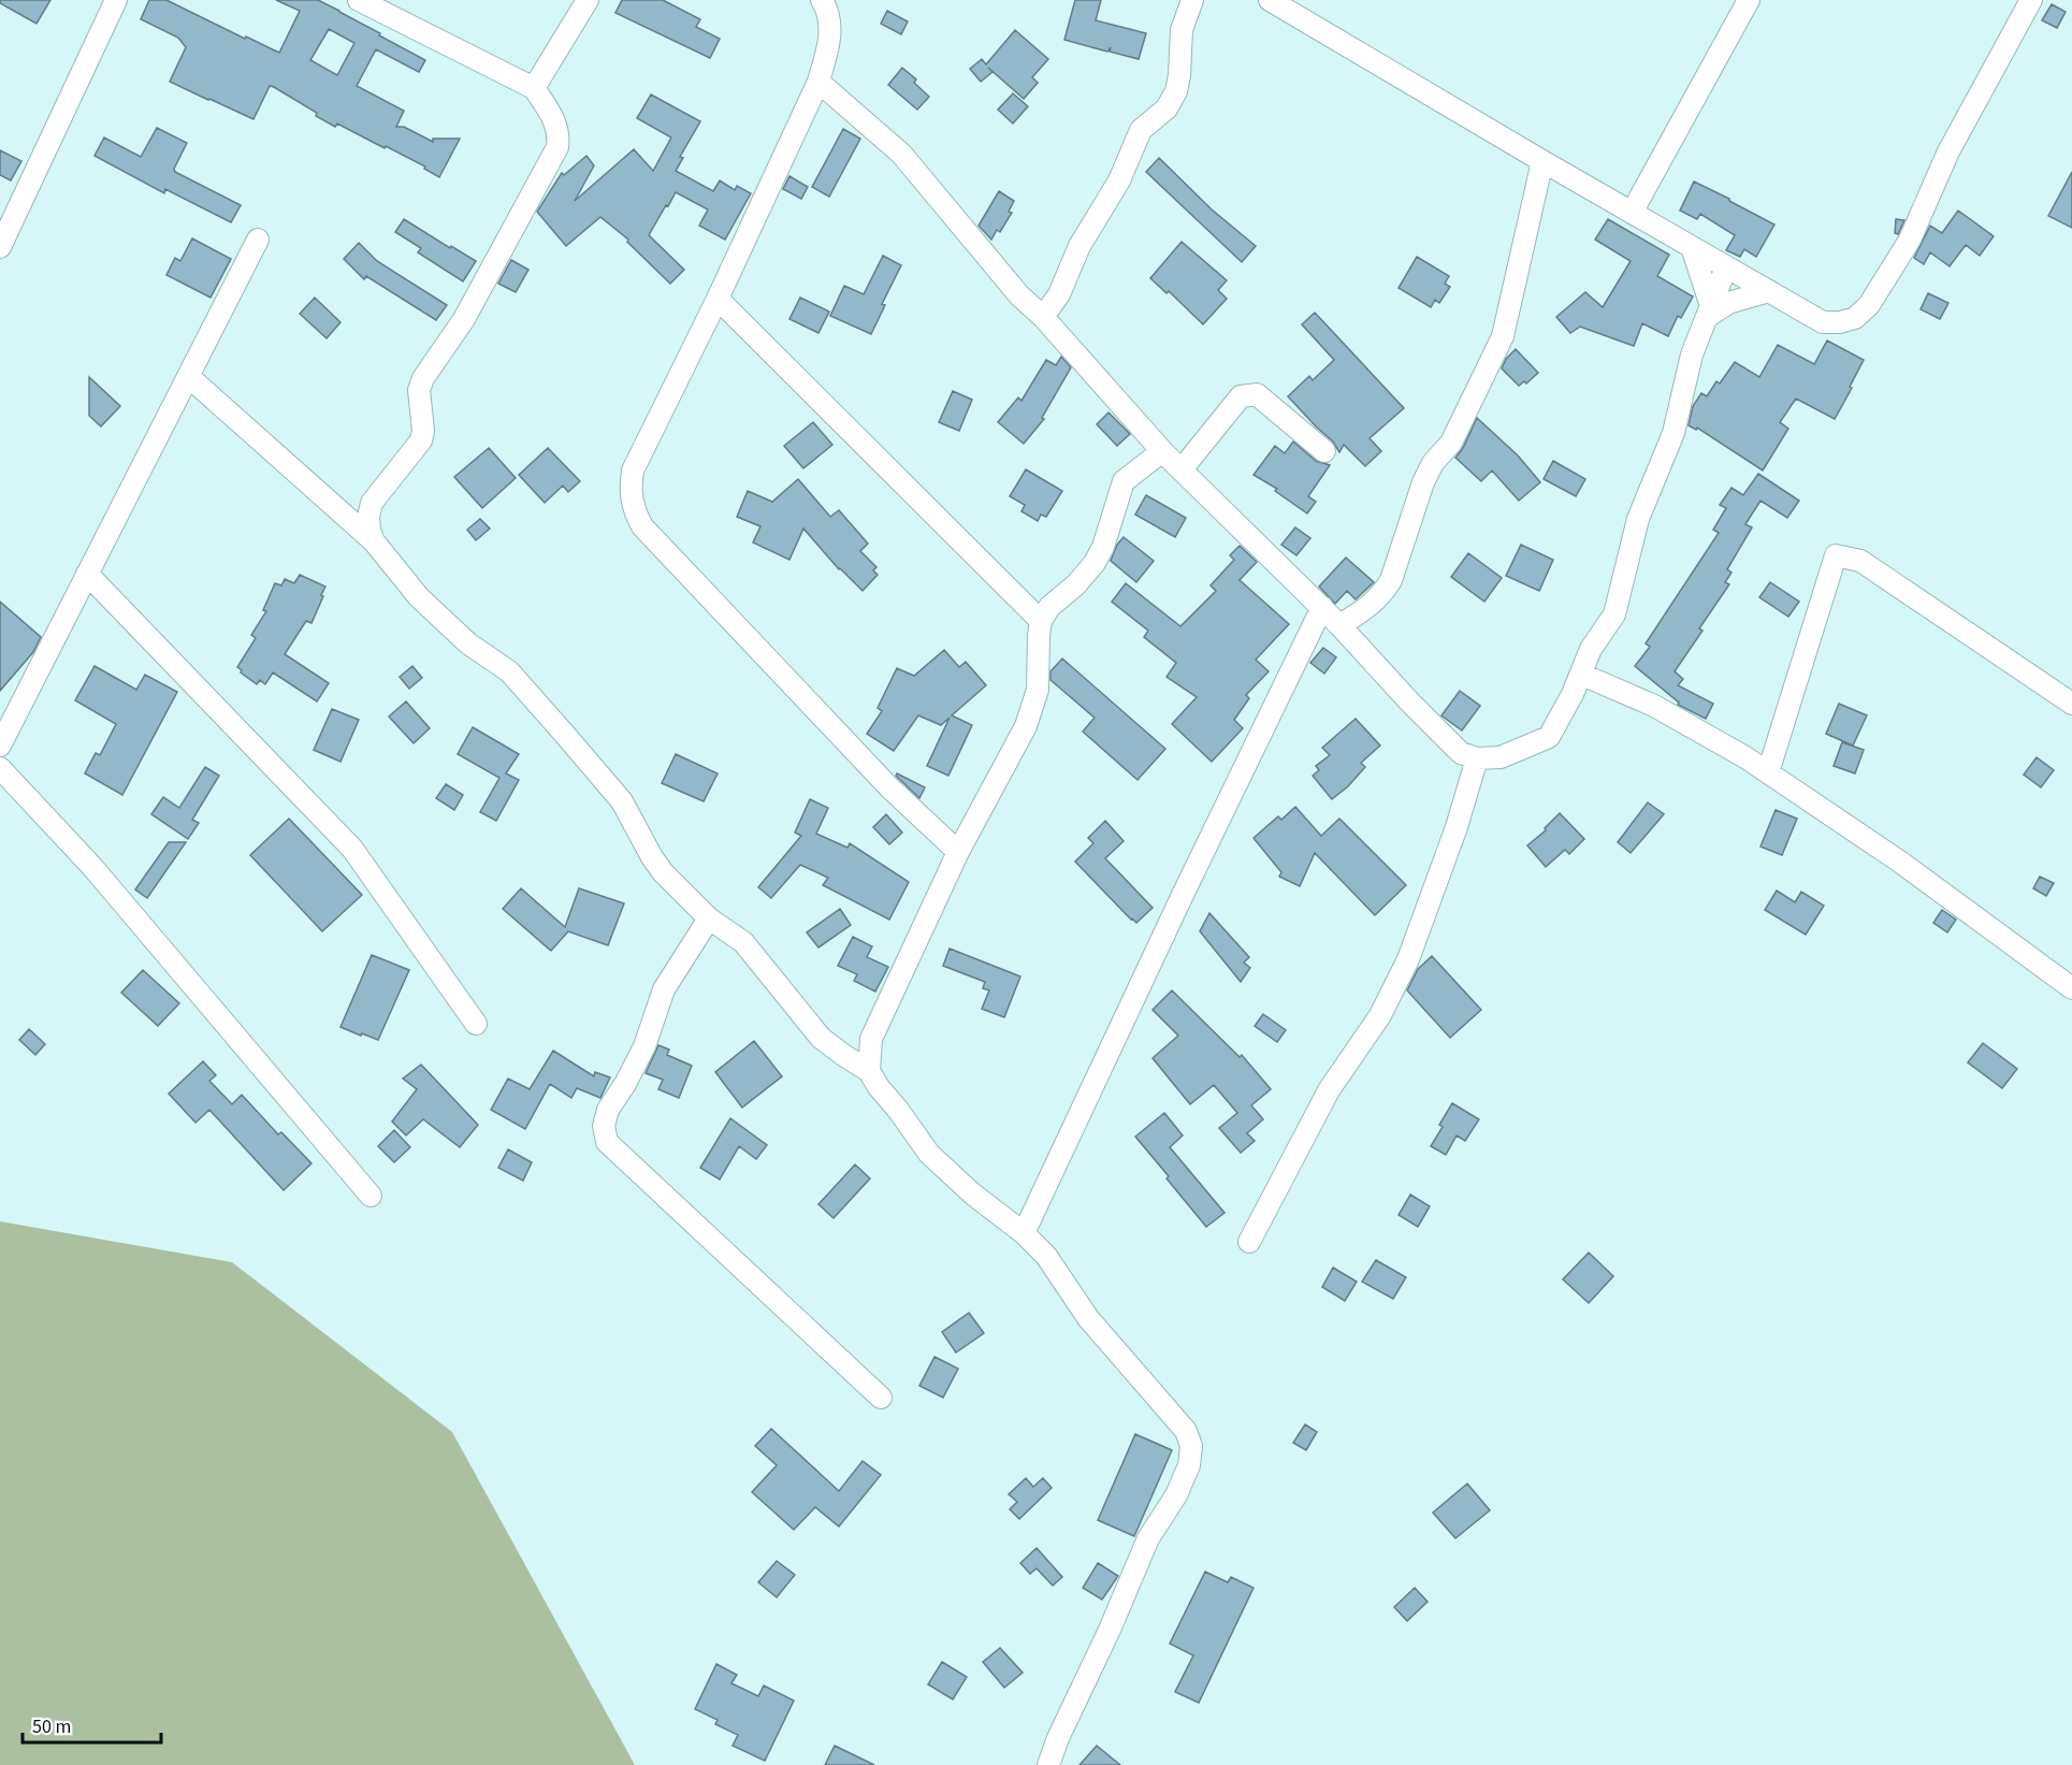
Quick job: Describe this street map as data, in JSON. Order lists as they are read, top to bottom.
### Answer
{
  "scale_bar": "50 m"
}
